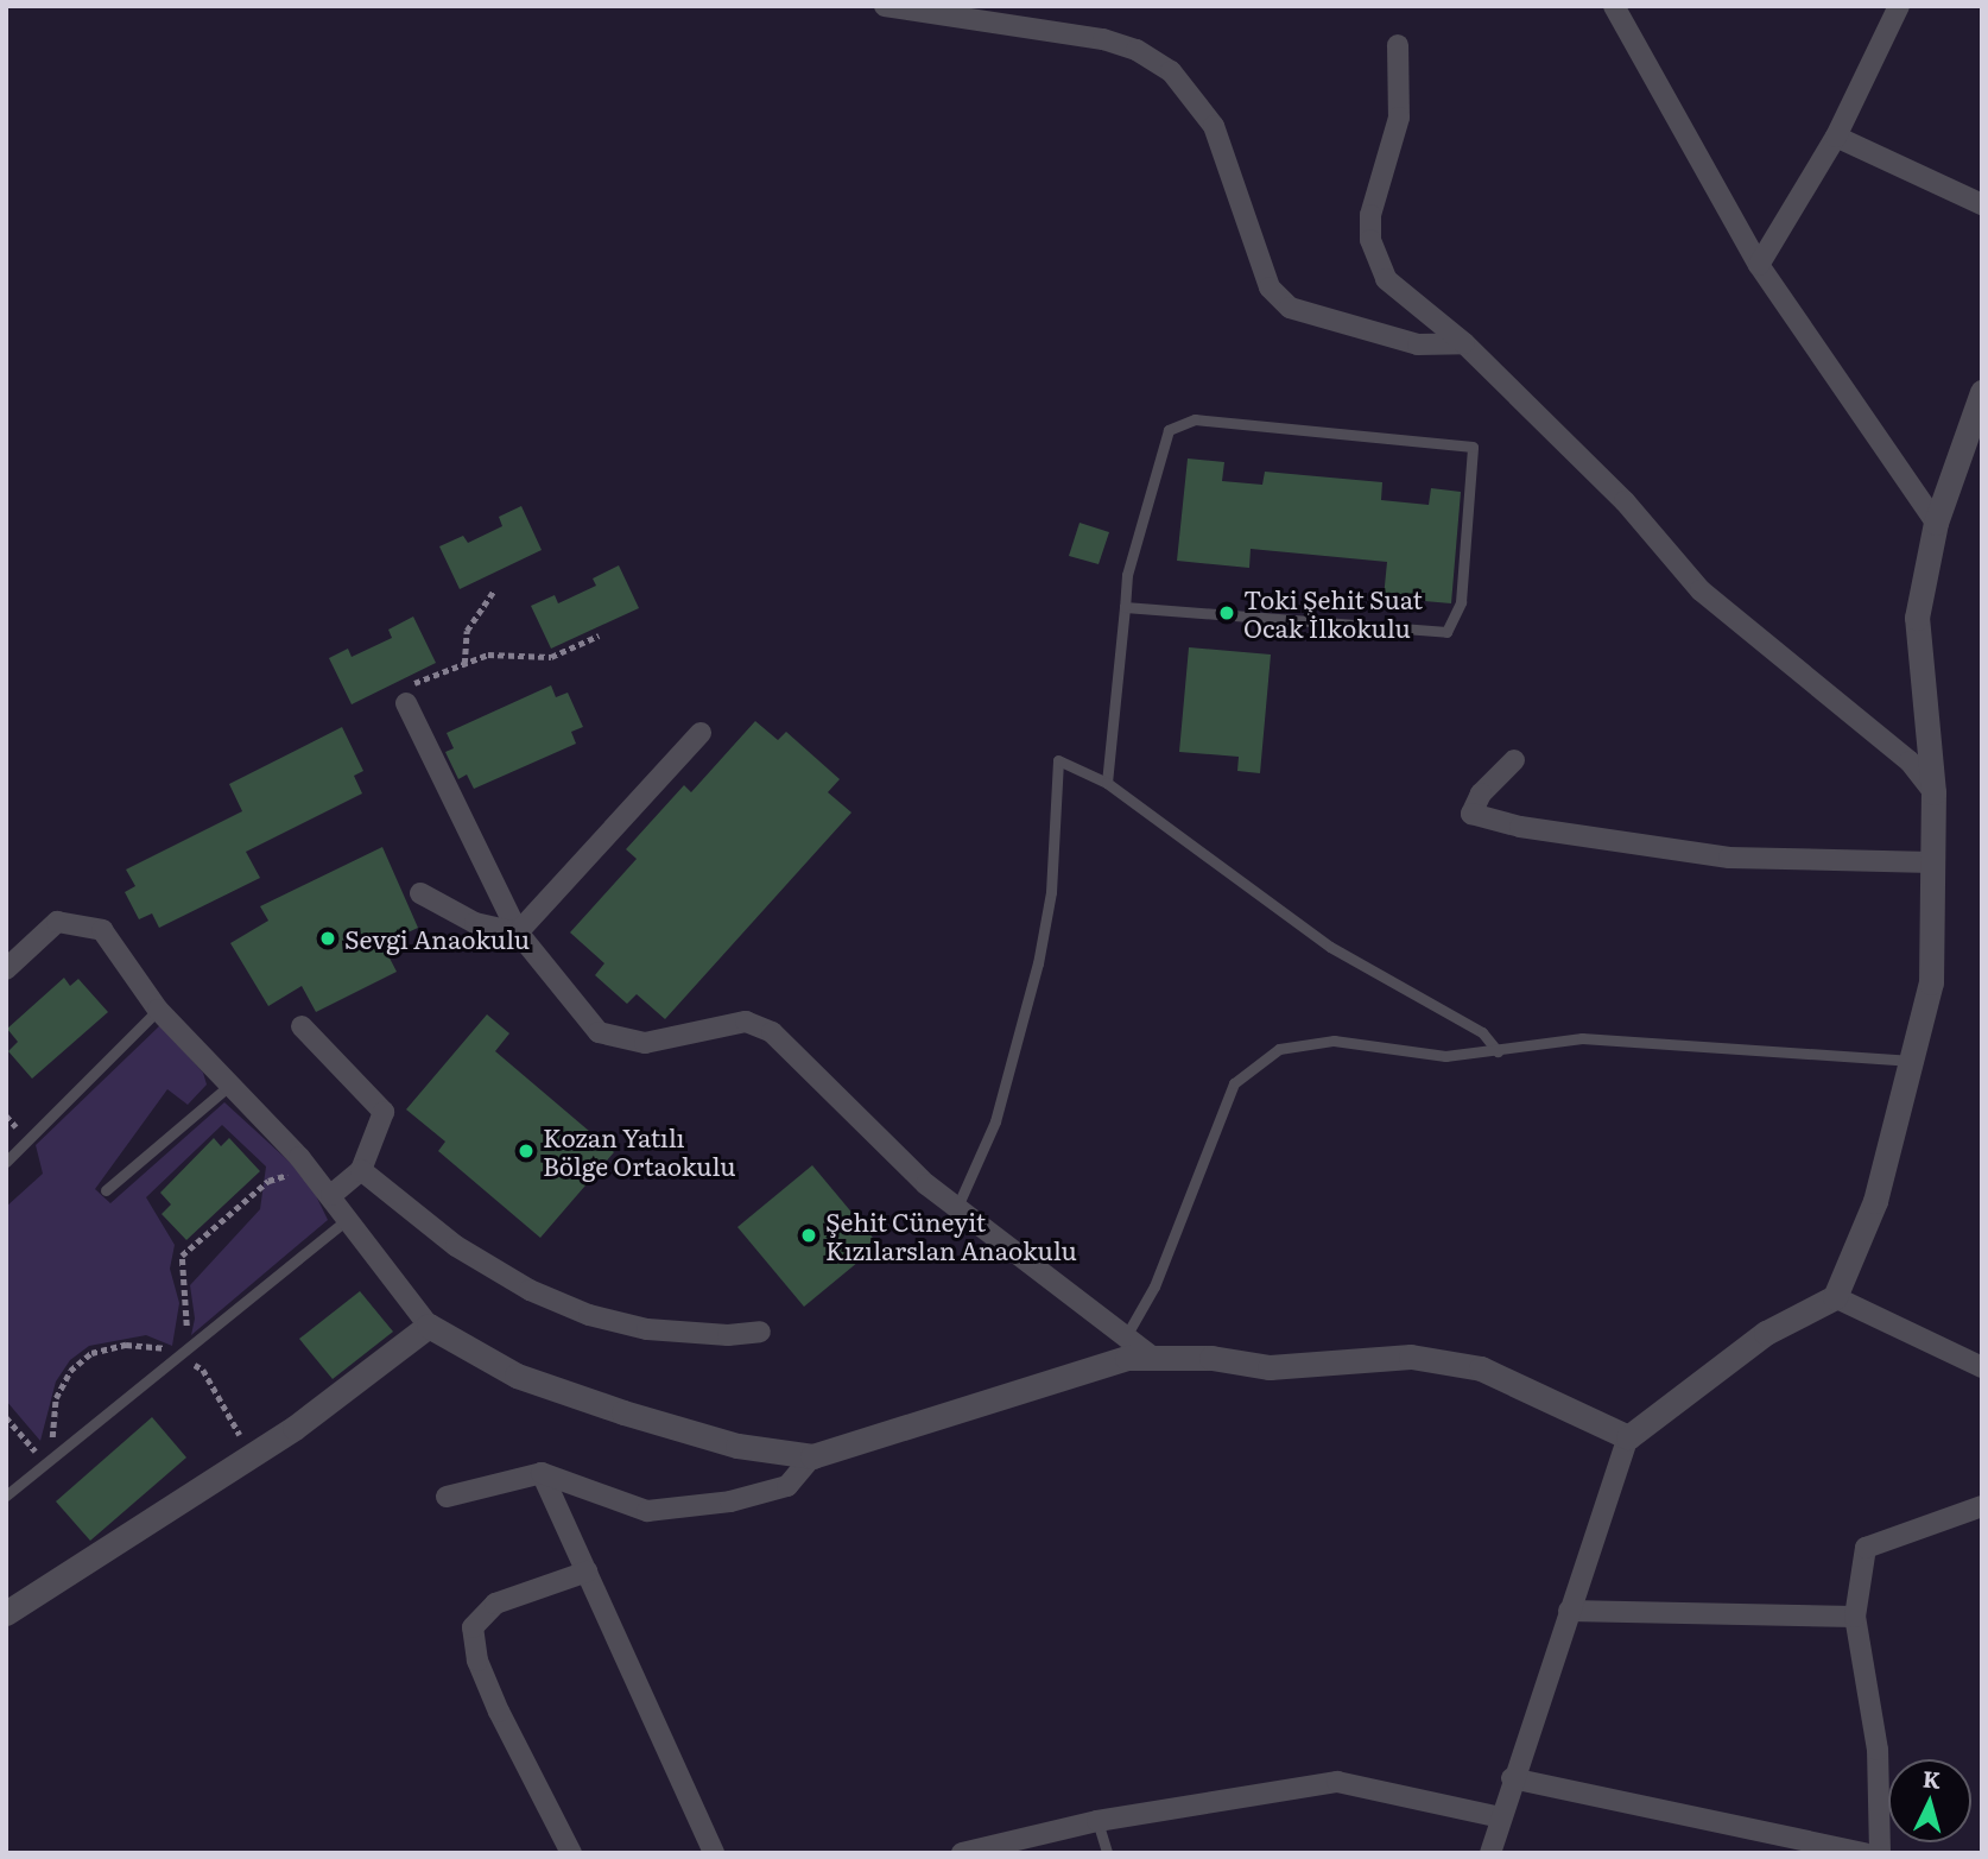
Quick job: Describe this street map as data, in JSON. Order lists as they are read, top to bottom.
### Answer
{
  "places": [
    "Toki Şehit Suat Ocak İlkokulu",
    "Sevgi Anaokulu",
    "Kozan Yatılı Bölge Ortaokulu",
    "Şehit Cüneyit Kızılarslan Anaokulu"
  ],
  "north": "top"
}
